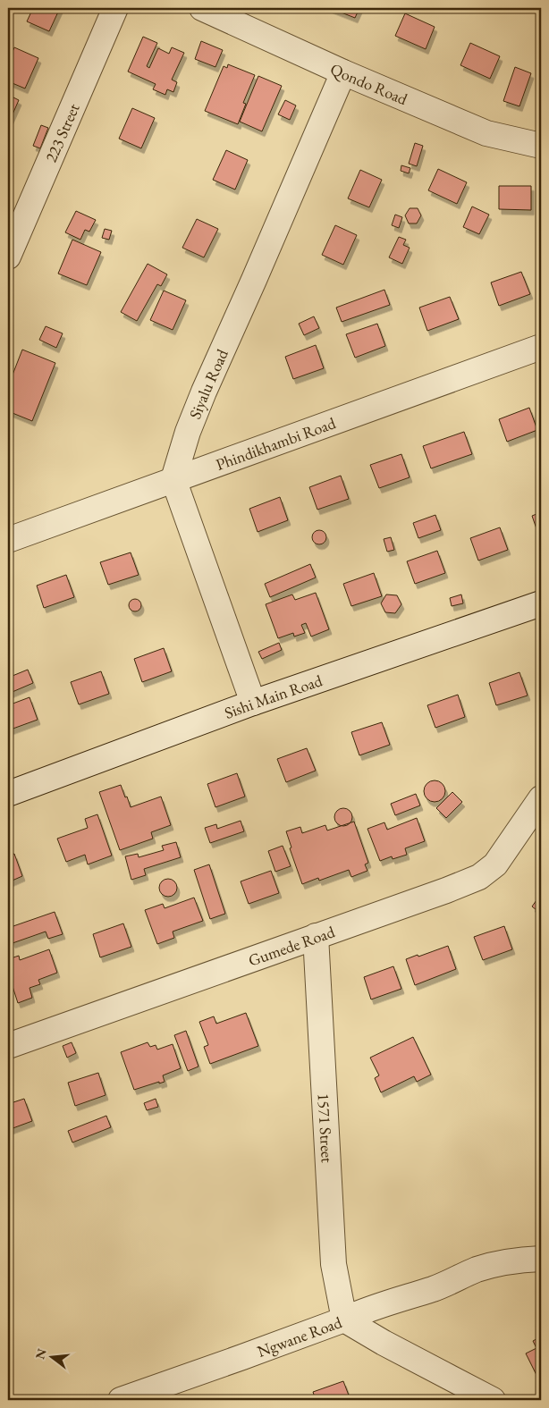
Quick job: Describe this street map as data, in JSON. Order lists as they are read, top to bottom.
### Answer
{
  "streets": {
    "street": [
      "Qondo Road",
      "223 Street",
      "Siyalu Road",
      "Phindikhambi Road",
      "Sishi Main Road",
      "Gumede Road",
      "1571 Street",
      "Ngwane Road"
    ]
  },
  "crossings": [
    ["Qondo Road", "Siyalu Road"],
    ["Siyalu Road", "Phindikhambi Road"],
    ["Gumede Road", "1571 Street"],
    ["1571 Street", "Ngwane Road"]
  ],
  "north": "left"
}
